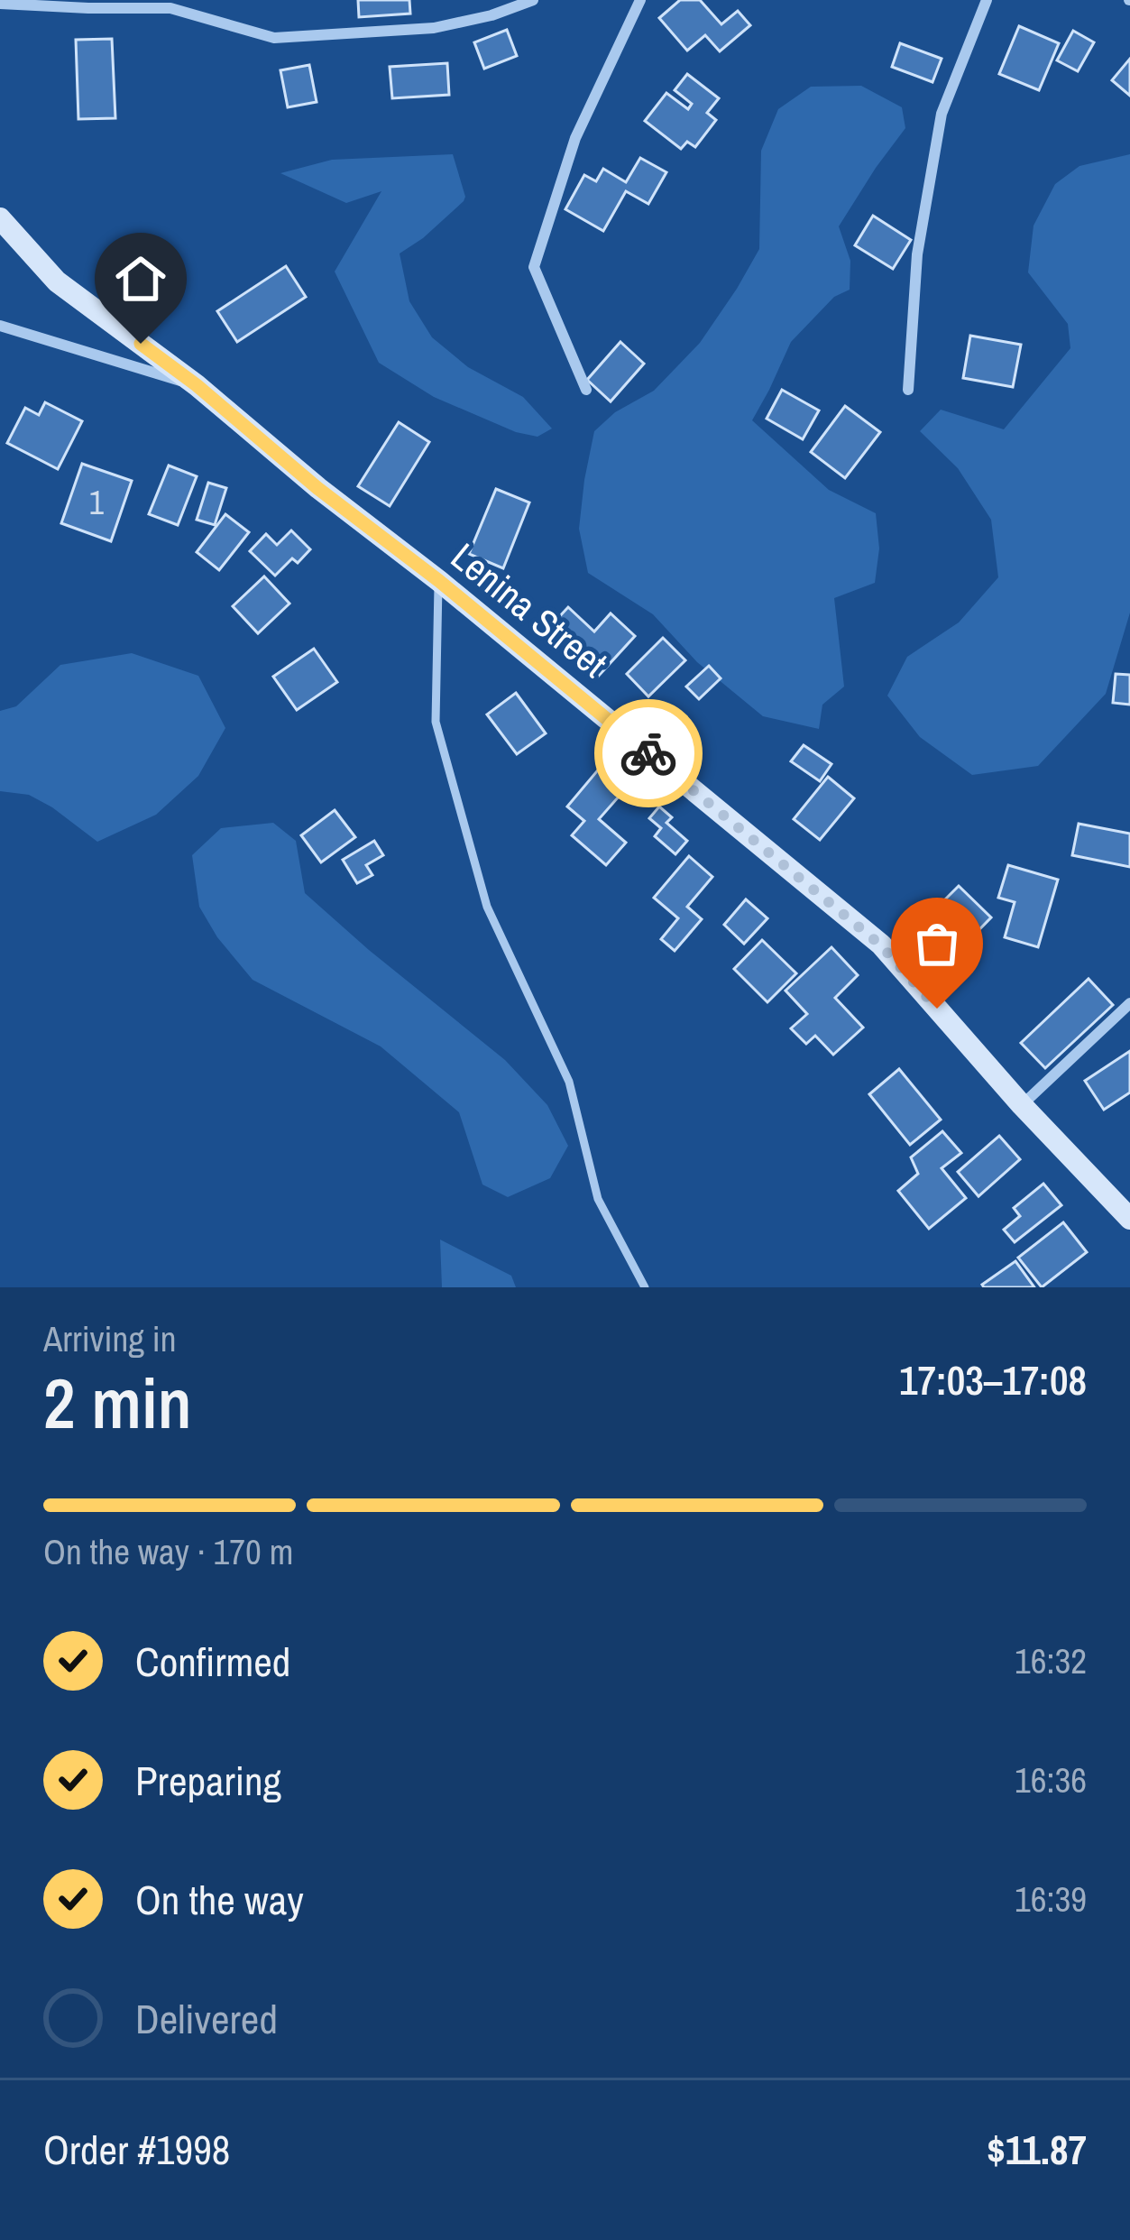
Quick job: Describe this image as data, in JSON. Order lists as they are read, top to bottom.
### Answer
{
  "streets": {
    "main road": ["Lenina Street"]
  },
  "house_numbers": ["1"],
  "page": {
    "heading": ["2 min", "Arriving in", "17:03–17:08"],
    "panel": ["Order #1998", "$11.87"],
    "bar": "On the way · 170 m",
    "list": [
      ["Confirmed", "16:32"],
      ["Preparing", "16:36"],
      ["On the way", "16:39"],
      "Delivered"
    ]
  }
}
